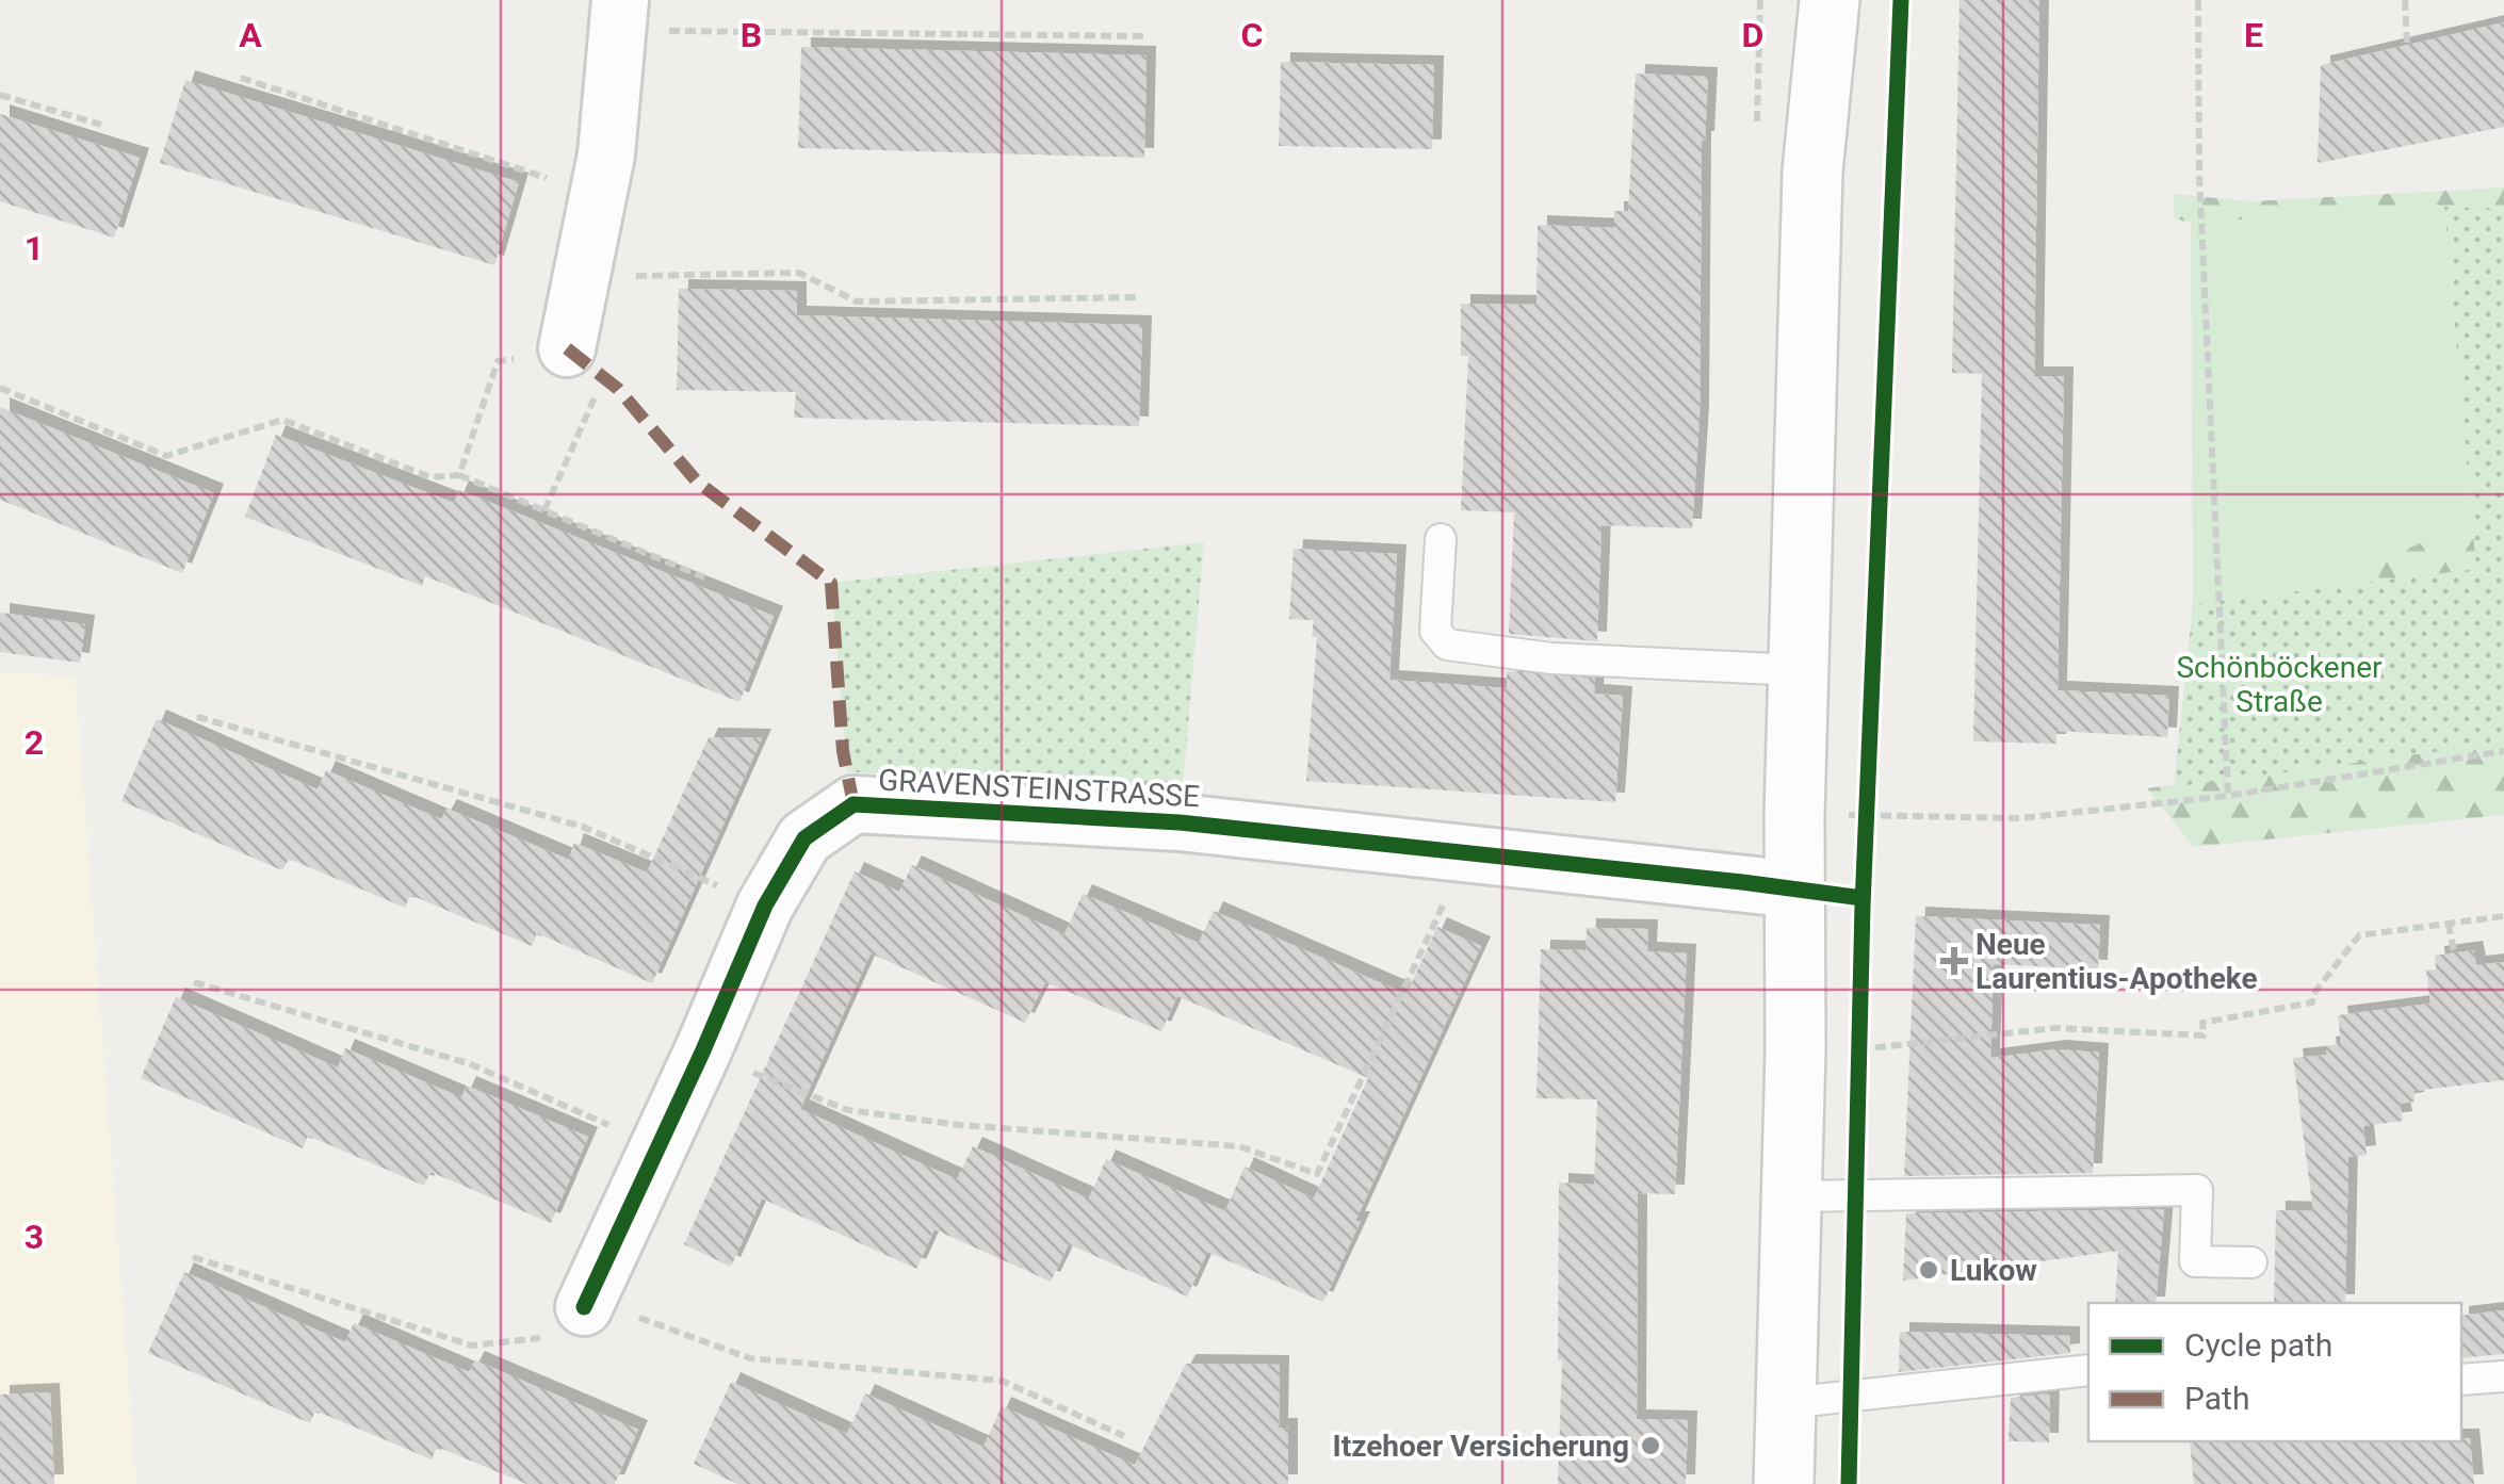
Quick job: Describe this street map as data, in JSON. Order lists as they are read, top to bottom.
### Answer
{
  "streets": {
    "street": ["GRAVENSTEINSTRASSE"]
  },
  "parks": ["Schönböckener Straße"],
  "places": {
    "health": ["Neue Laurentius-Apotheke"],
    "other": ["Lukow", "Itzehoer Versicherung"]
  },
  "legend": ["Cycle path", "Path"],
  "grid": {
    "columns": [
      "A",
      "B",
      "C",
      "D",
      "E"
    ],
    "rows": ["1", "2", "3"]
  }
}
